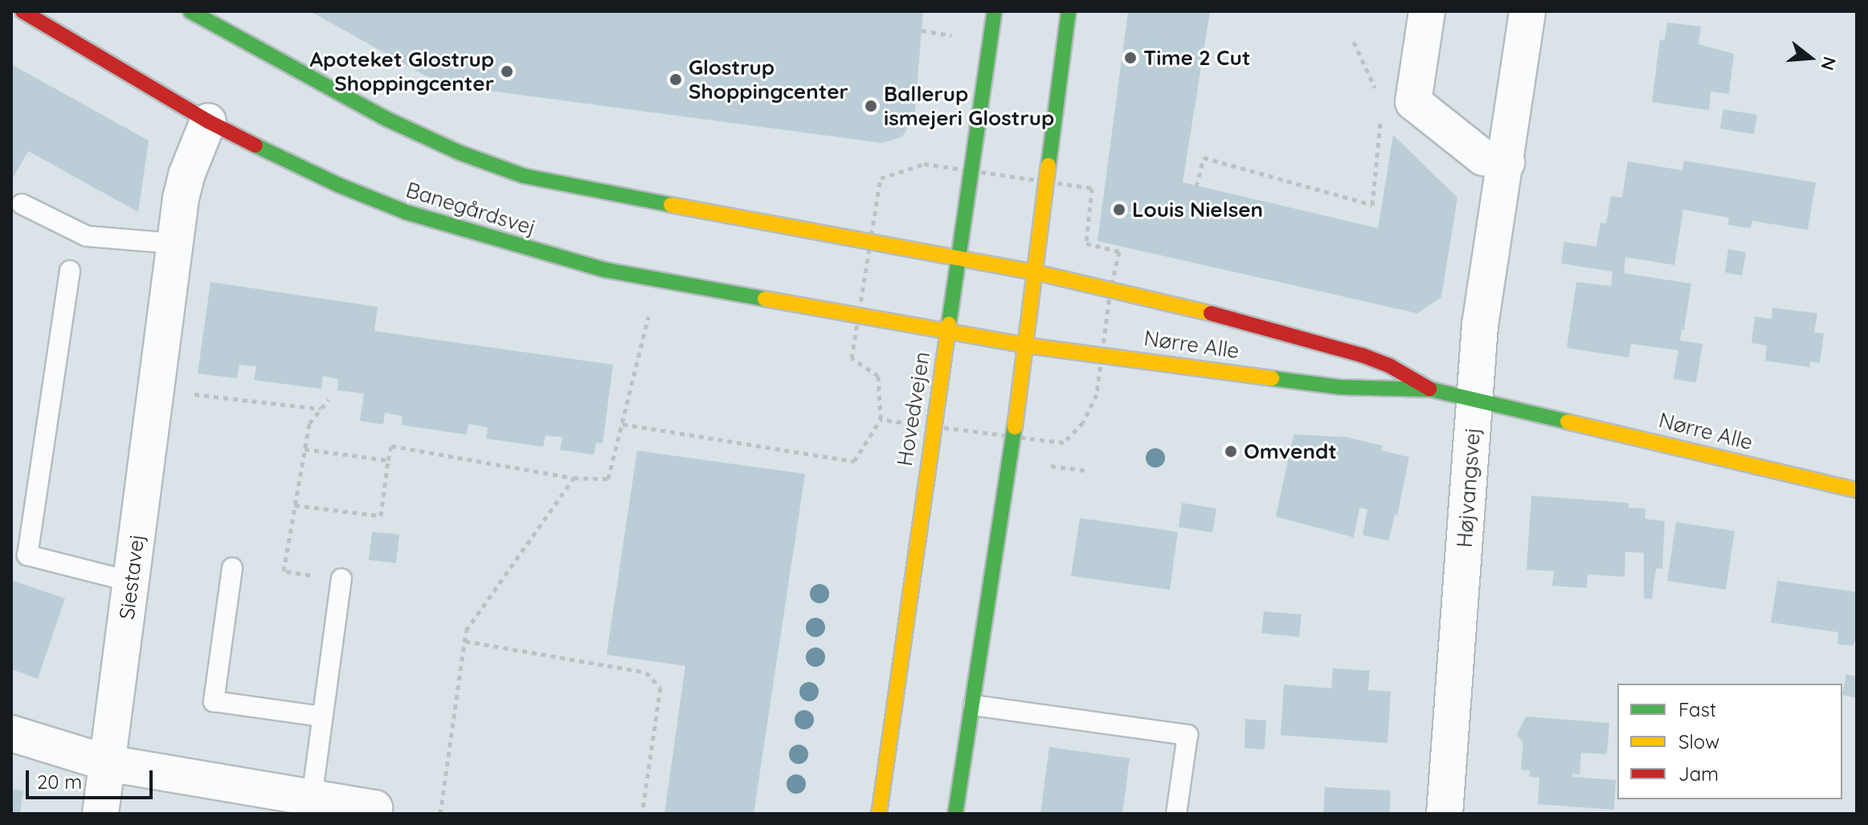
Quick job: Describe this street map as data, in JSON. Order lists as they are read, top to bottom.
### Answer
{
  "streets": {
    "street": [
      "Banegårdsvej",
      "Nørre Alle",
      "Hovedvejen",
      "Højvangsvej",
      "Siestavej"
    ]
  },
  "crossings": [
    ["Banegårdsvej", "Nørre Alle"],
    ["Banegårdsvej", "Hovedvejen"],
    ["Banegårdsvej", "Siestavej"],
    ["Nørre Alle", "Hovedvejen"],
    ["Nørre Alle", "Højvangsvej"]
  ],
  "places": [
    "Time 2 Cut",
    "Apoteket Glostrup Shoppingcenter",
    "Glostrup Shoppingcenter",
    "Ballerup ismejeri Glostrup",
    "Louis Nielsen",
    "Omvendt"
  ],
  "legend": ["Fast", "Slow", "Jam"],
  "scale_bar": "20 m",
  "north": "right"
}
